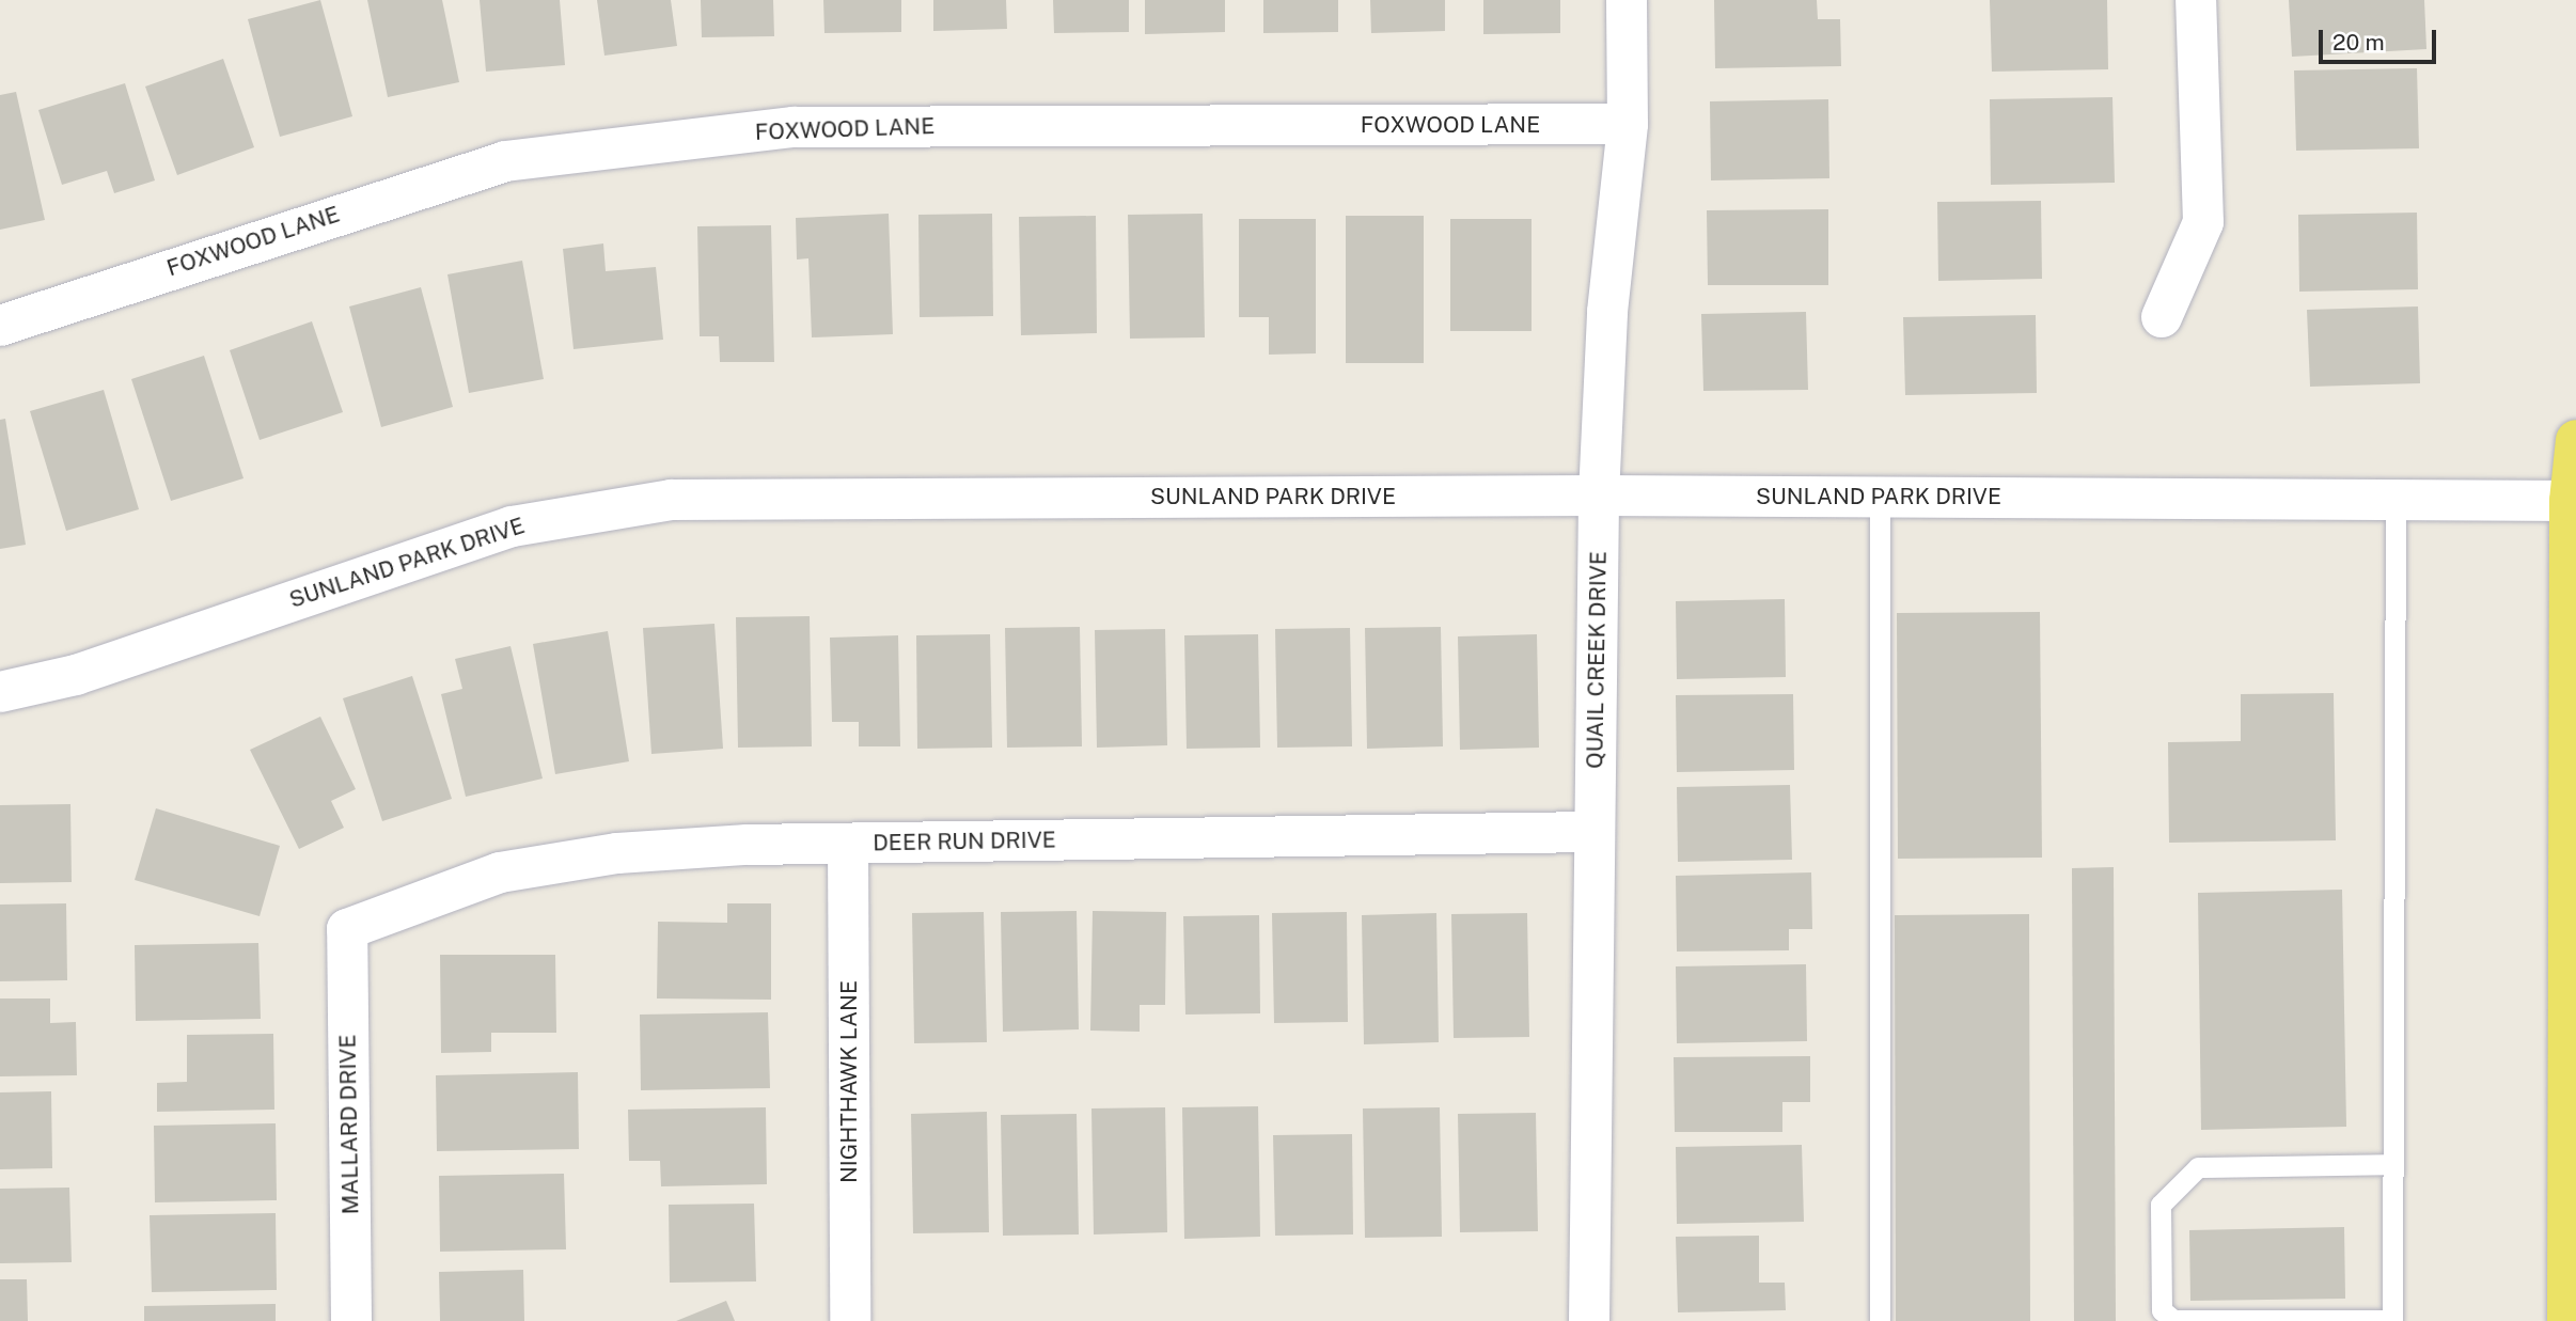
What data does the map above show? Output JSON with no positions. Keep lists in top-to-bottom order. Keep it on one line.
{"streets":{"street":["FOXWOOD LANE","SUNLAND PARK DRIVE","QUAIL CREEK DRIVE","DEER RUN DRIVE","NIGHTHAWK LANE","MALLARD DRIVE"]},"crossings":[["FOXWOOD LANE","QUAIL CREEK DRIVE"],["SUNLAND PARK DRIVE","QUAIL CREEK DRIVE"],["QUAIL CREEK DRIVE","DEER RUN DRIVE"],["DEER RUN DRIVE","NIGHTHAWK LANE"],["DEER RUN DRIVE","MALLARD DRIVE"]],"scale_bar":"20 m"}
